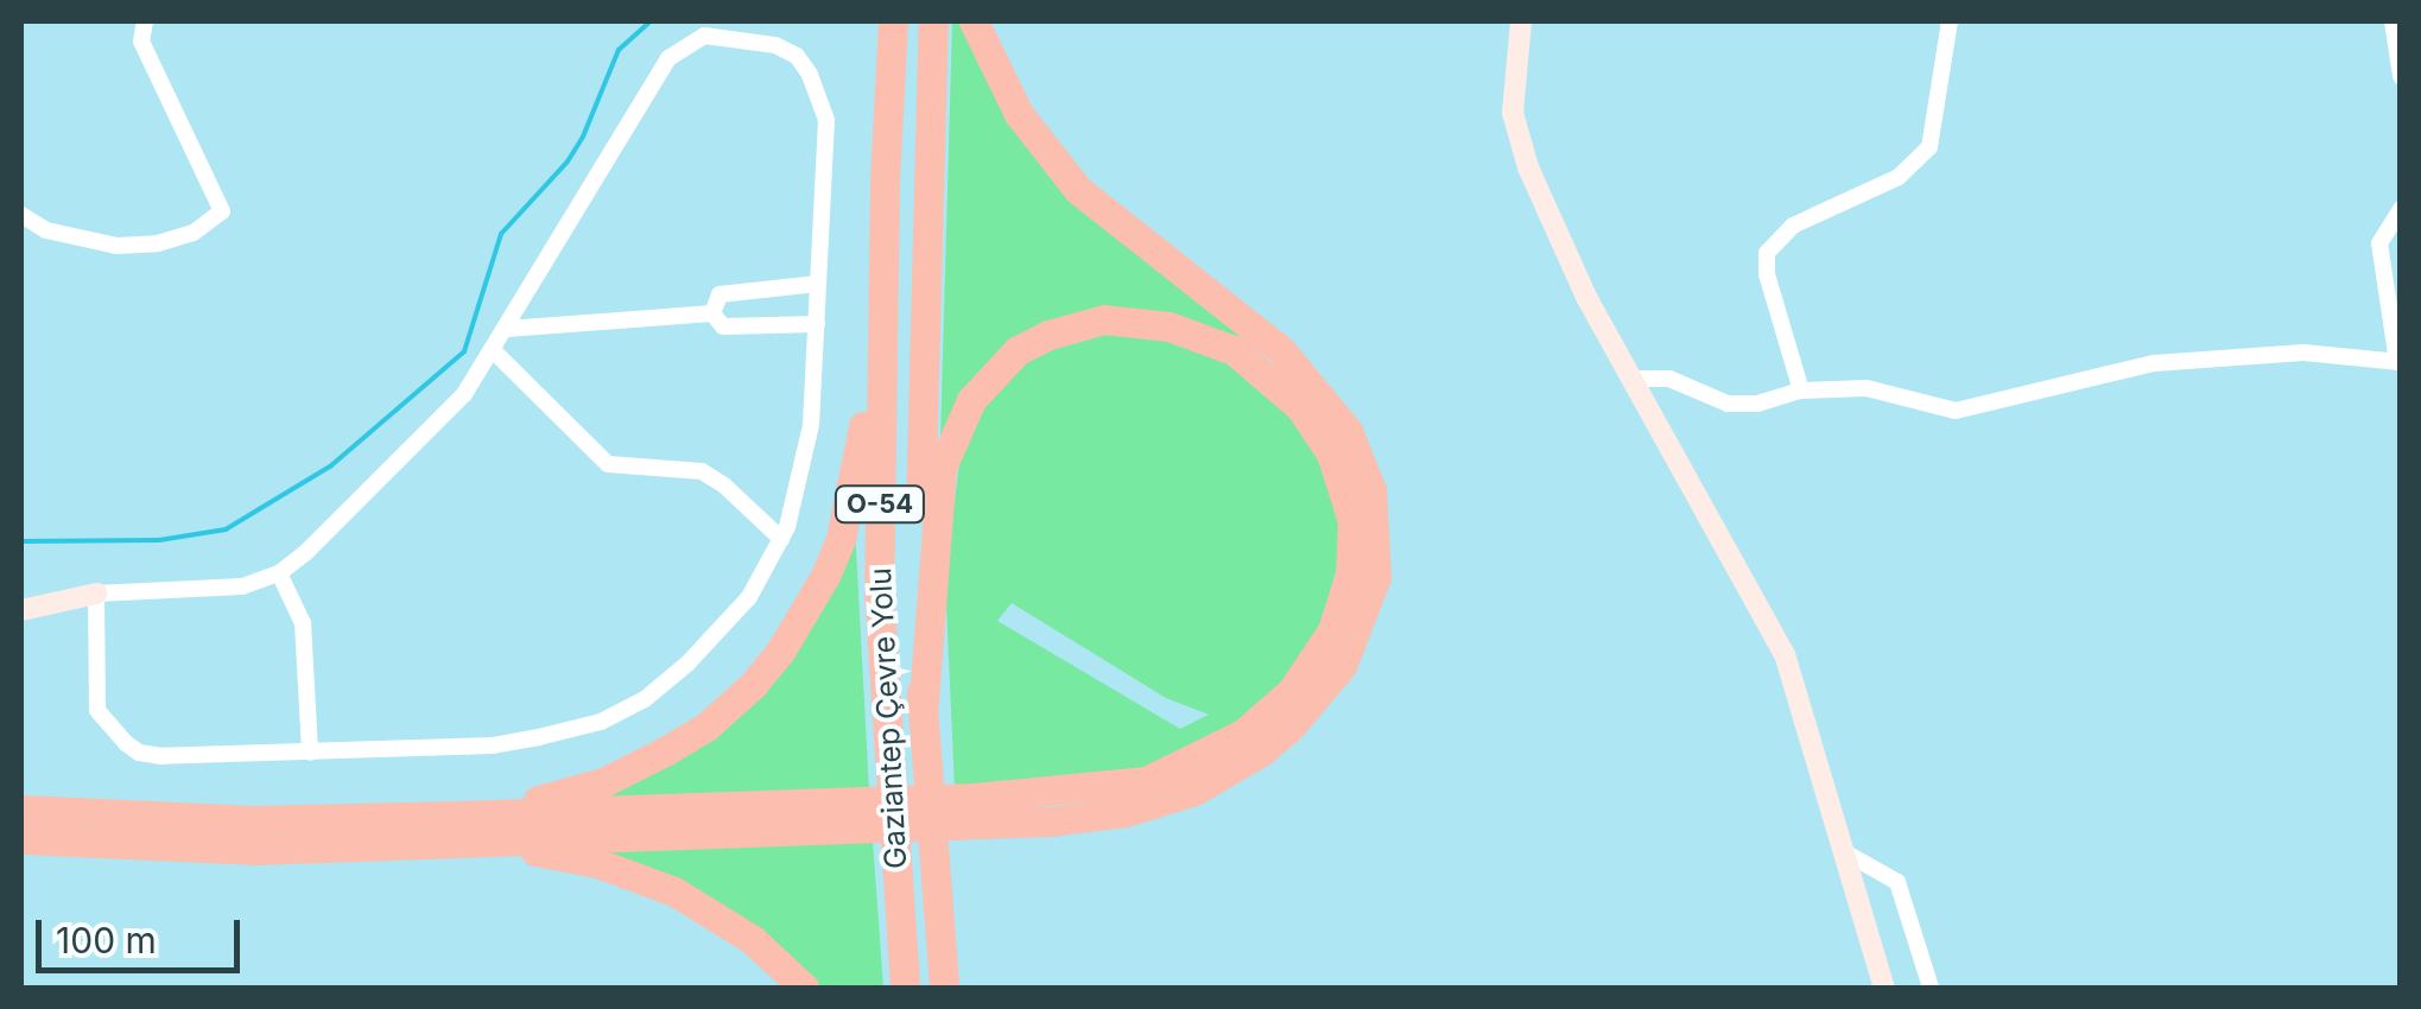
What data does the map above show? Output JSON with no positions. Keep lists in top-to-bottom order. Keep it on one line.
{"streets":{"highway":["O-54","Gaziantep Çevre Yolu"]},"scale_bar":"100 m"}
